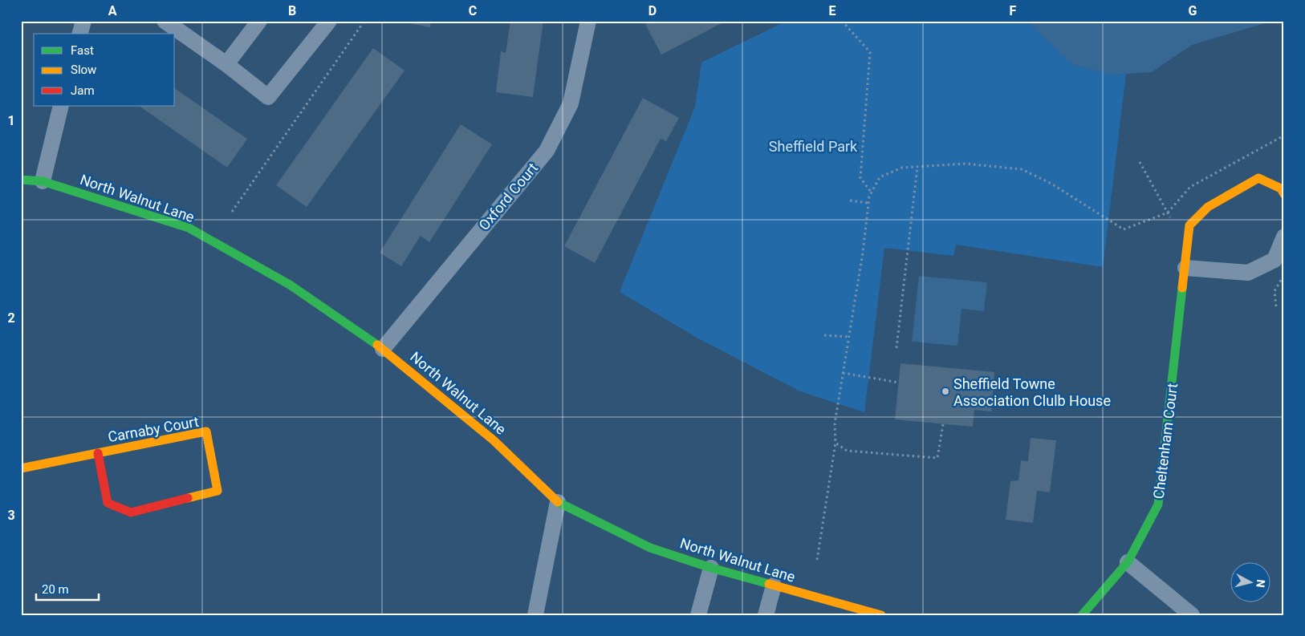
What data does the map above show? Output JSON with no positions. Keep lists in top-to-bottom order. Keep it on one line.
{"streets":{"street":["Oxford Court","North Walnut Lane","Carnaby Court","Cheltenham Court"]},"crossings":[["Oxford Court","North Walnut Lane"]],"parks":["Sheffield Park"],"places":["Sheffield Towne Association Clulb House"],"legend":["Fast","Slow","Jam"],"scale_bar":"20 m","north":"right","grid":{"columns":["A","B","C","D","E","F","G"],"rows":["1","2","3"]}}
